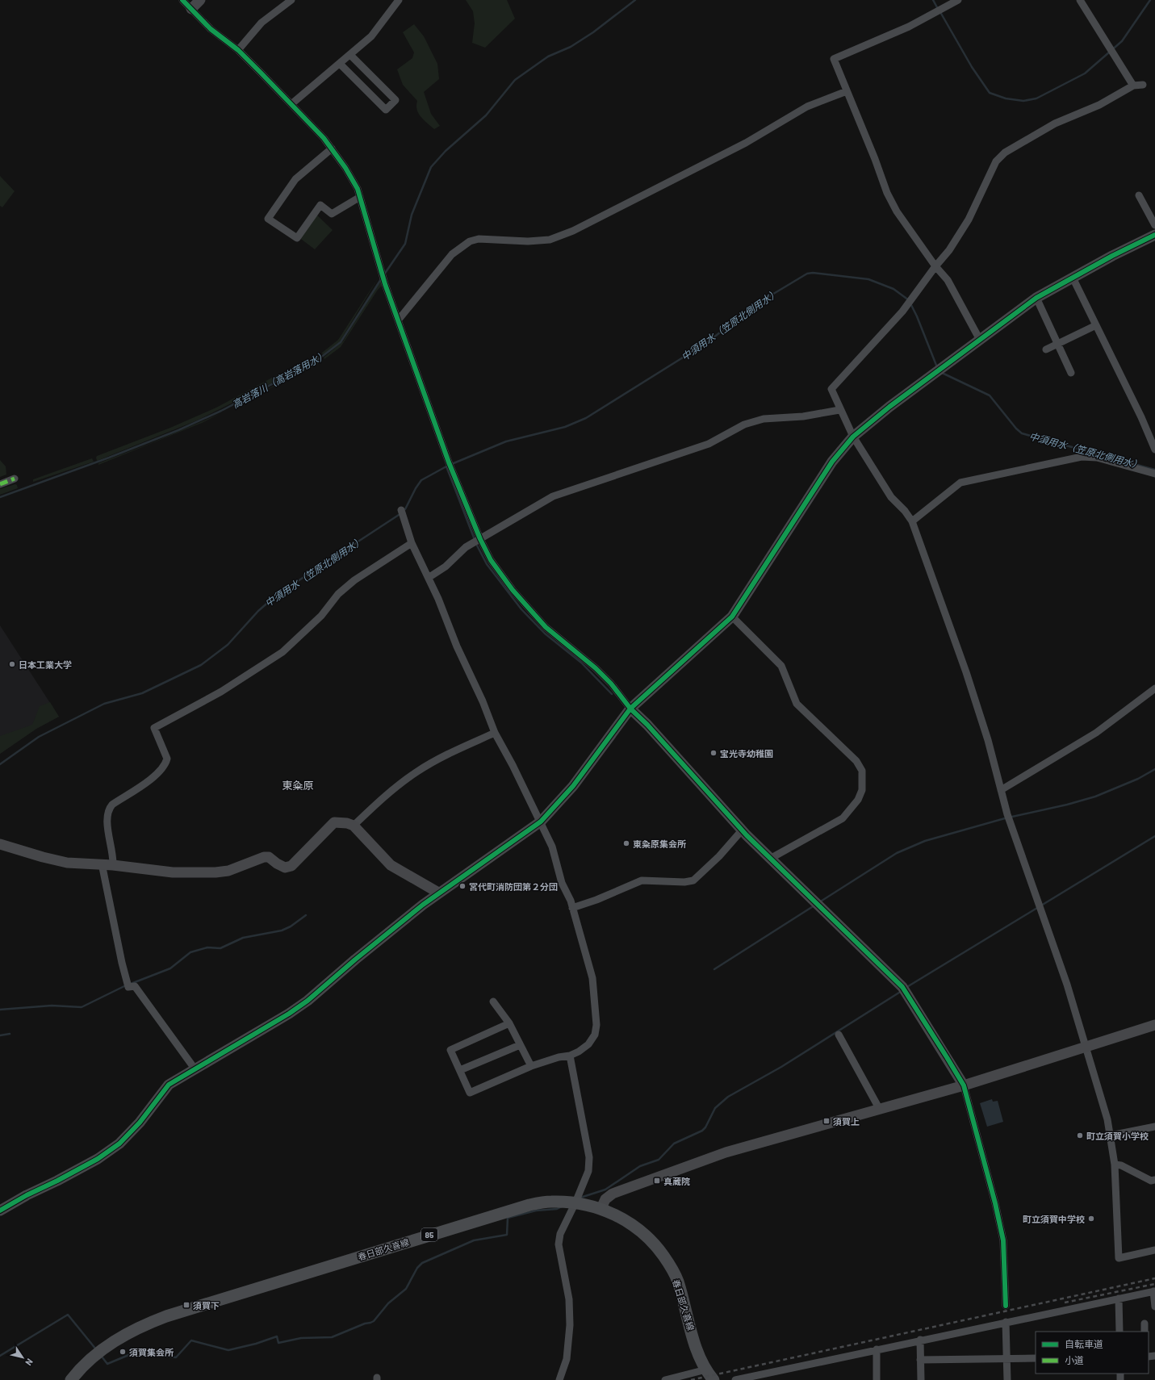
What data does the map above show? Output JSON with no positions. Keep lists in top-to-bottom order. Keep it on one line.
{"streets":{"main road":["85","春日部久喜線"]},"districts":["東粂原"],"water":["中須用水（笠原北側用水）","高岩落川（高岩落用水）"],"places":{"other":["日本工業大学","宝光寺幼稚園","東粂原集会所","宮代町消防団第２分団","町立須賀小学校","町立須賀中学校","須賀集会所"],"transit":["須賀上","真蔵院","須賀下"]},"legend":["自転車道","小道"],"north":"bottom right"}
